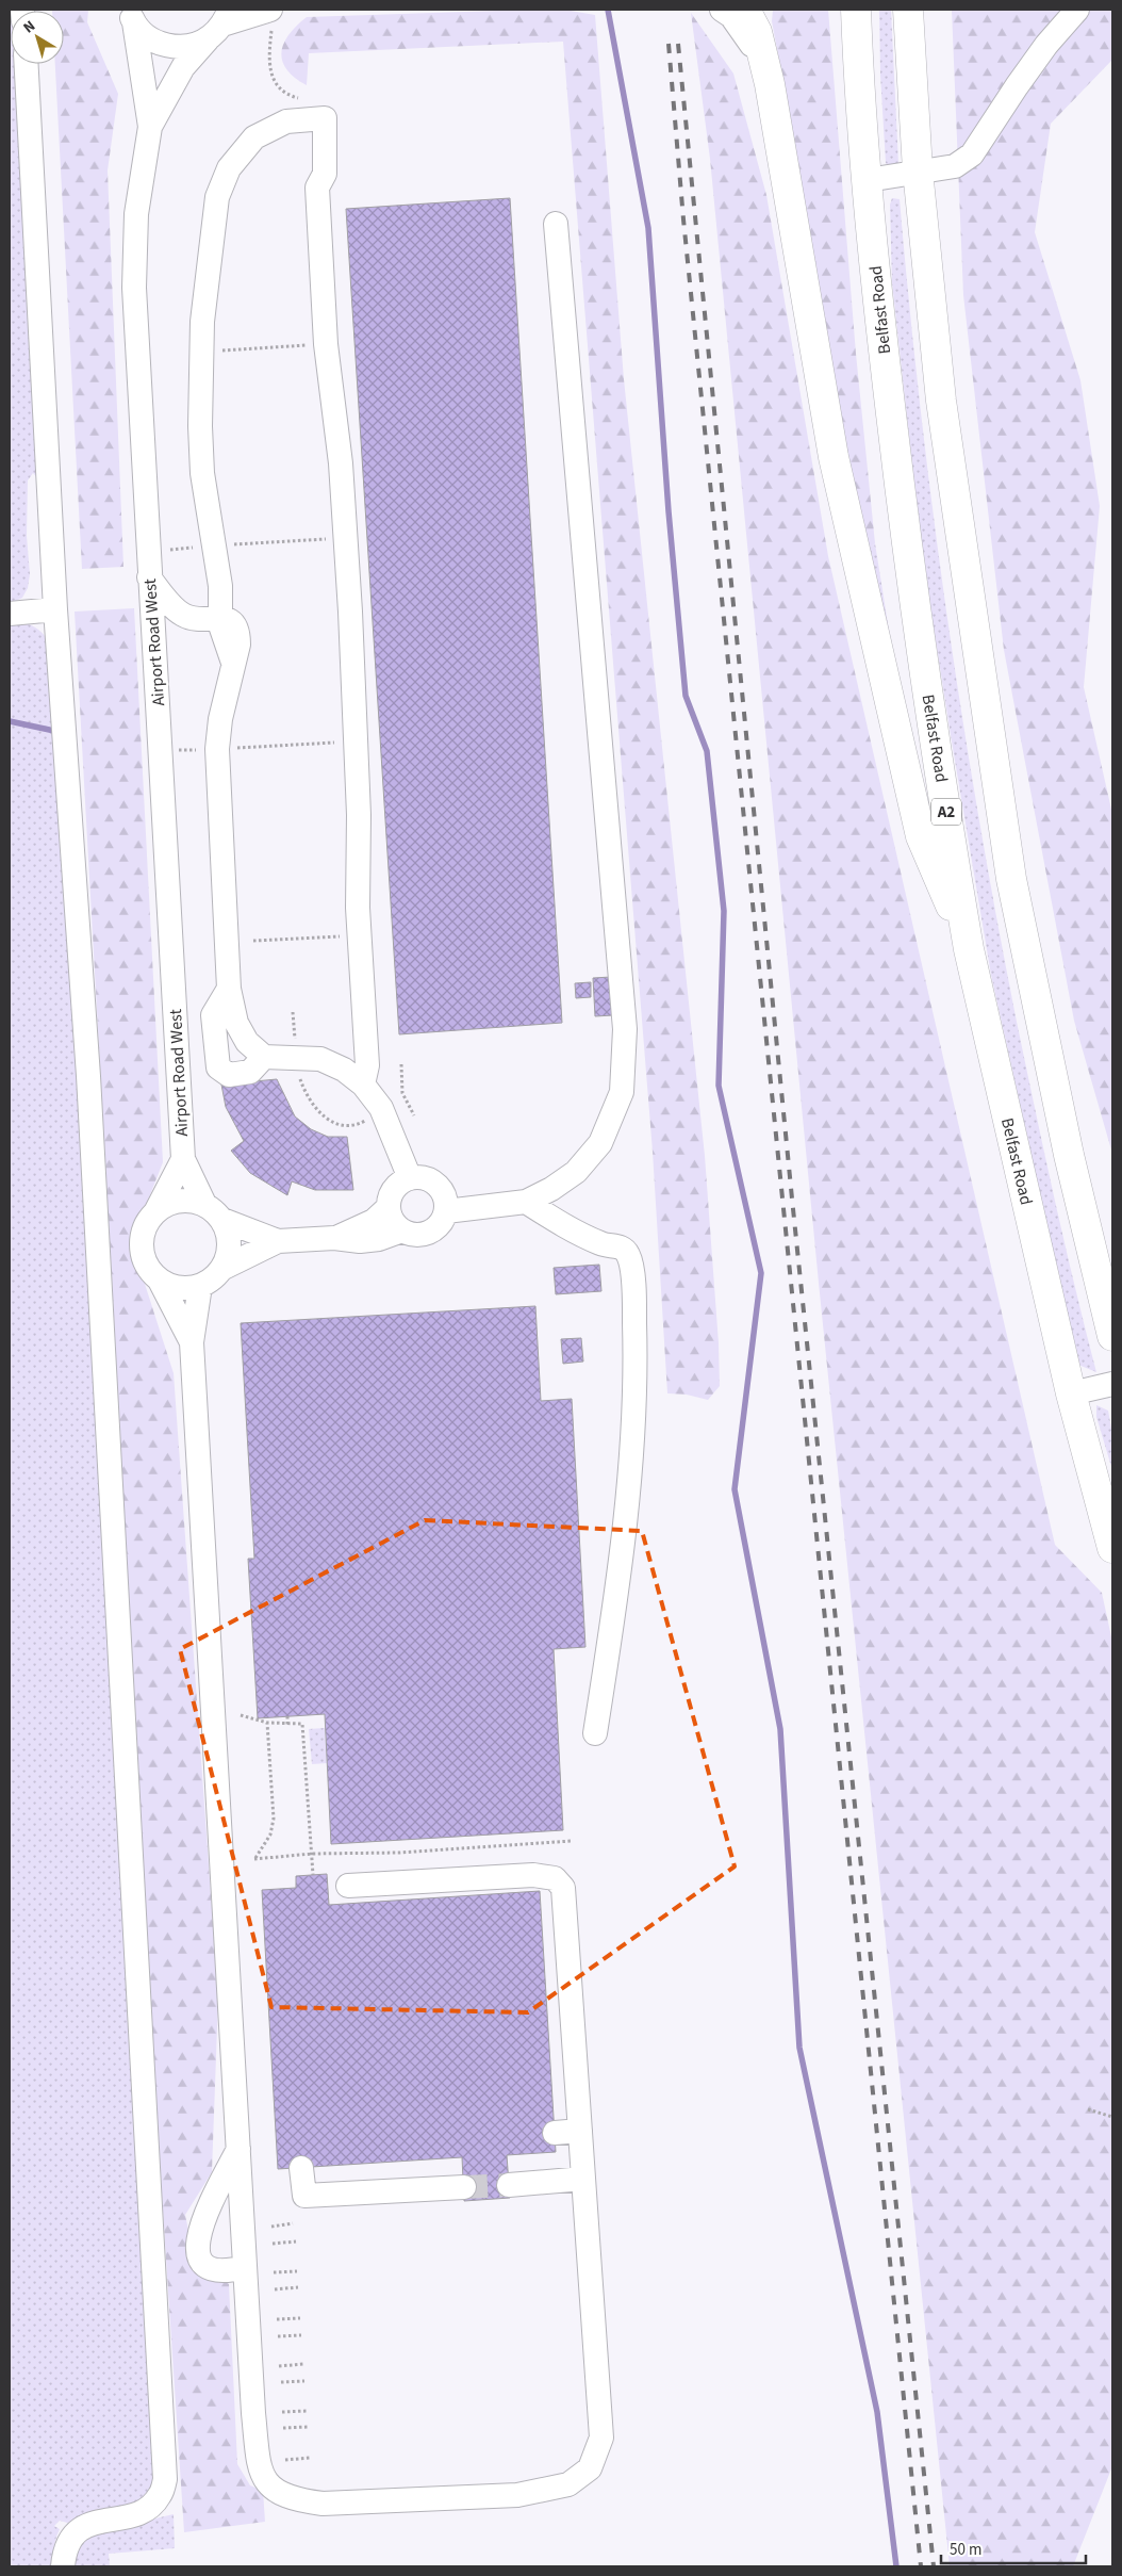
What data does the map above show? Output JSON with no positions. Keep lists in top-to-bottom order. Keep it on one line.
{"streets":{"highway":["Belfast Road","A2"],"street":["Airport Road West"]},"scale_bar":"50 m","north":"top left"}
